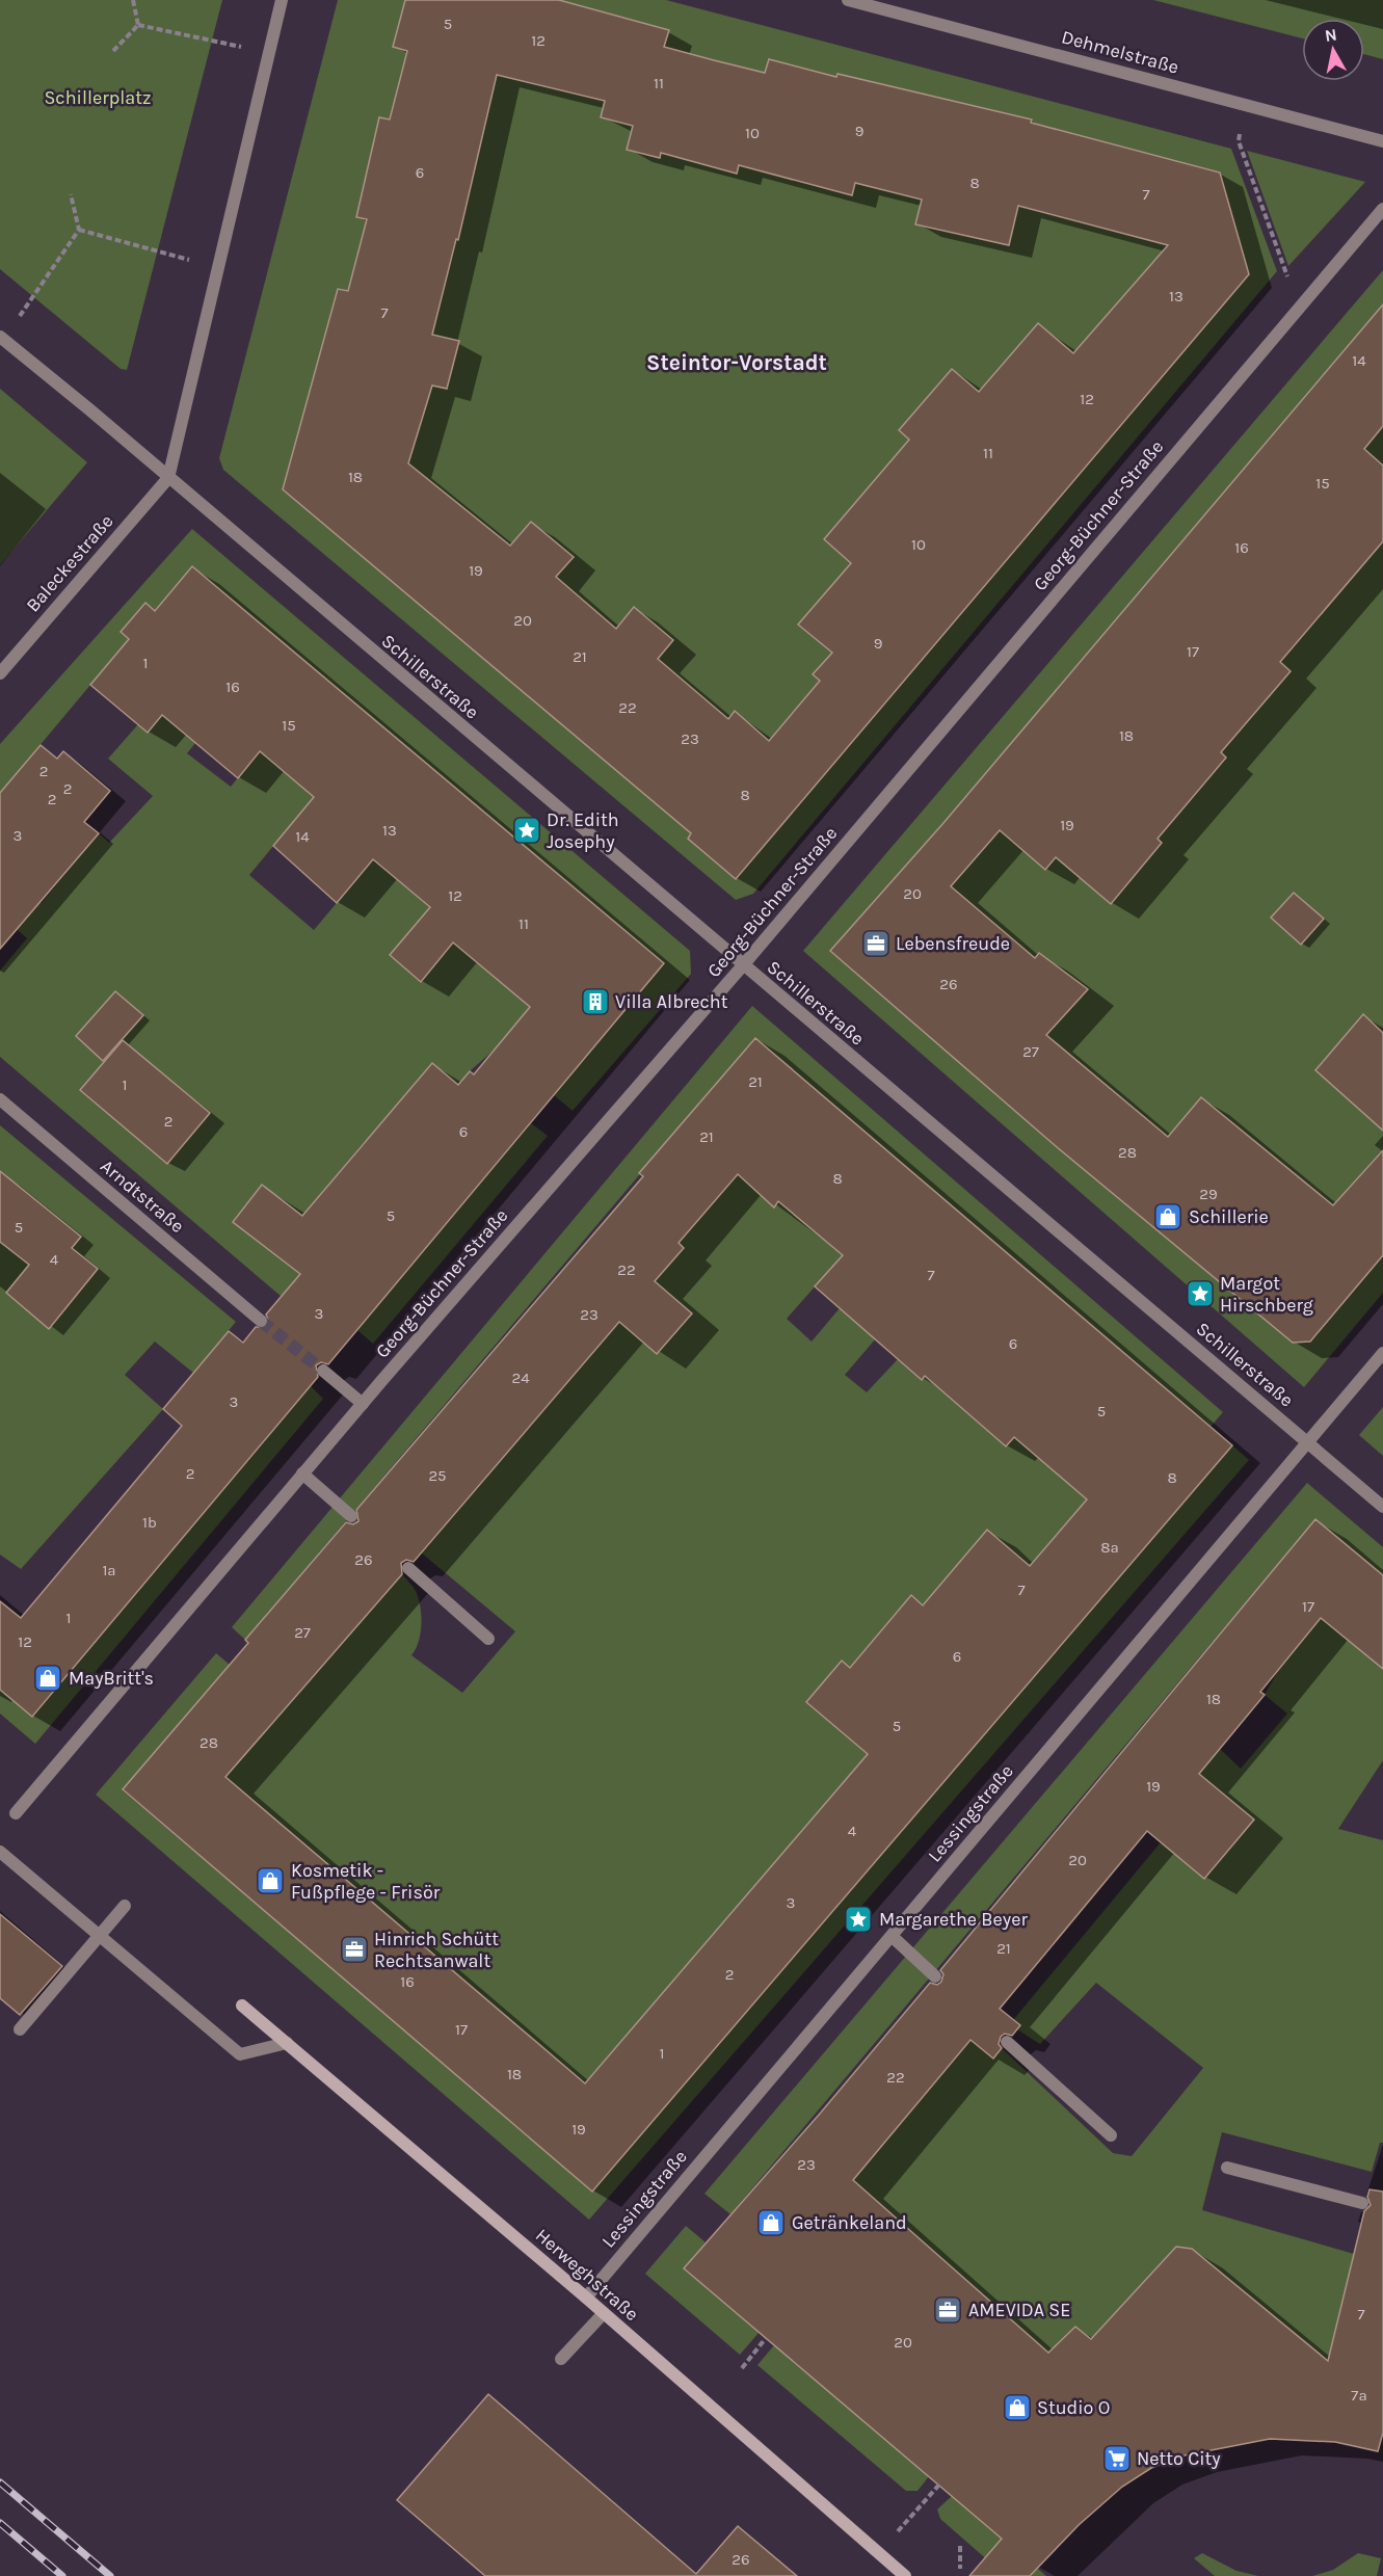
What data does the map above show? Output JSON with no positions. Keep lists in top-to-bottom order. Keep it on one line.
{"streets":{"street":["Dehmelstraße","Georg-Büchner-Straße","Baleckestraße","Schillerstraße","Arndtstraße","Lessingstraße","Herweghstraße"]},"crossings":[["Georg-Büchner-Straße","Schillerstraße"],["Baleckestraße","Schillerstraße"],["Schillerstraße","Lessingstraße"],["Lessingstraße","Herweghstraße"]],"districts":["Steintor-Vorstadt"],"parks":["Schillerplatz"],"places":{"place":["Dr. Edith Josephy","Margot Hirschberg","Margarethe Beyer"],"office":["Lebensfreude","Hinrich Schütt Rechtsanwalt","AMEVIDA SE"],"building":["Villa Albrecht"],"shop":["Schillerie","MayBritt's","Kosmetik - Fußpflege - Frisör","Getränkeland","Studio O"],"supermarket":["Netto City"]},"house_numbers":["5","12","11","9","10","6","8","7","13","7","14","12","11","18","15","10","16","19","20","9","17","21","1","16","22","15","18","23","2","2","8","2","19","13","3","14","20","12","11","26","27","21","1","2","6","21","28","8","29","5","5","4","22","7","3","23","6","24","3","5","2","25","8","1b","8a","26","1a","7","17","1","27","12","6","18","5","28","19","4","20","3","21","2","16","17","1","18","22","19","23","7","20","7a","26"],"north":"top"}
